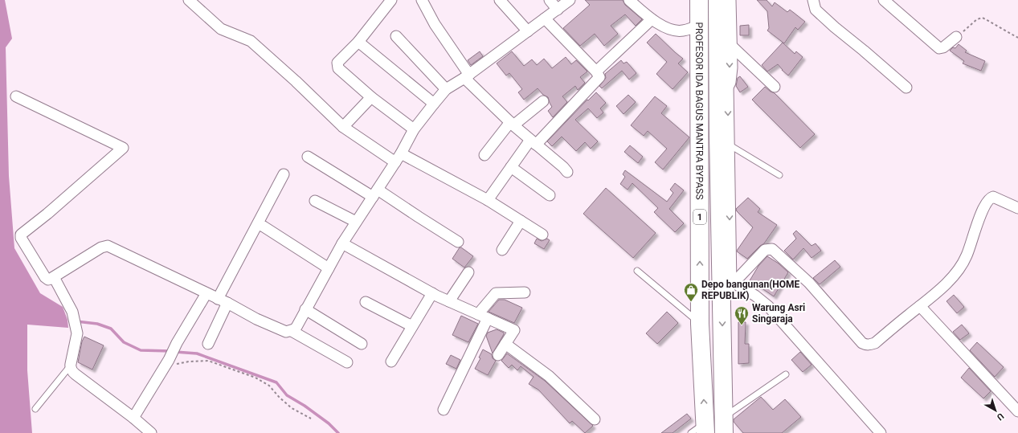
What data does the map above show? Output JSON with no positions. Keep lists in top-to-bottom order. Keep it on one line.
{"streets":{"highway":["PROFESOR IDA BAGUS MANTRA BYPASS","1"]},"places":{"shop":["Depo bangunan(HOME REPUBLIK)"],"restaurant":["Warung Asri Singaraja"]},"north":"bottom right"}
